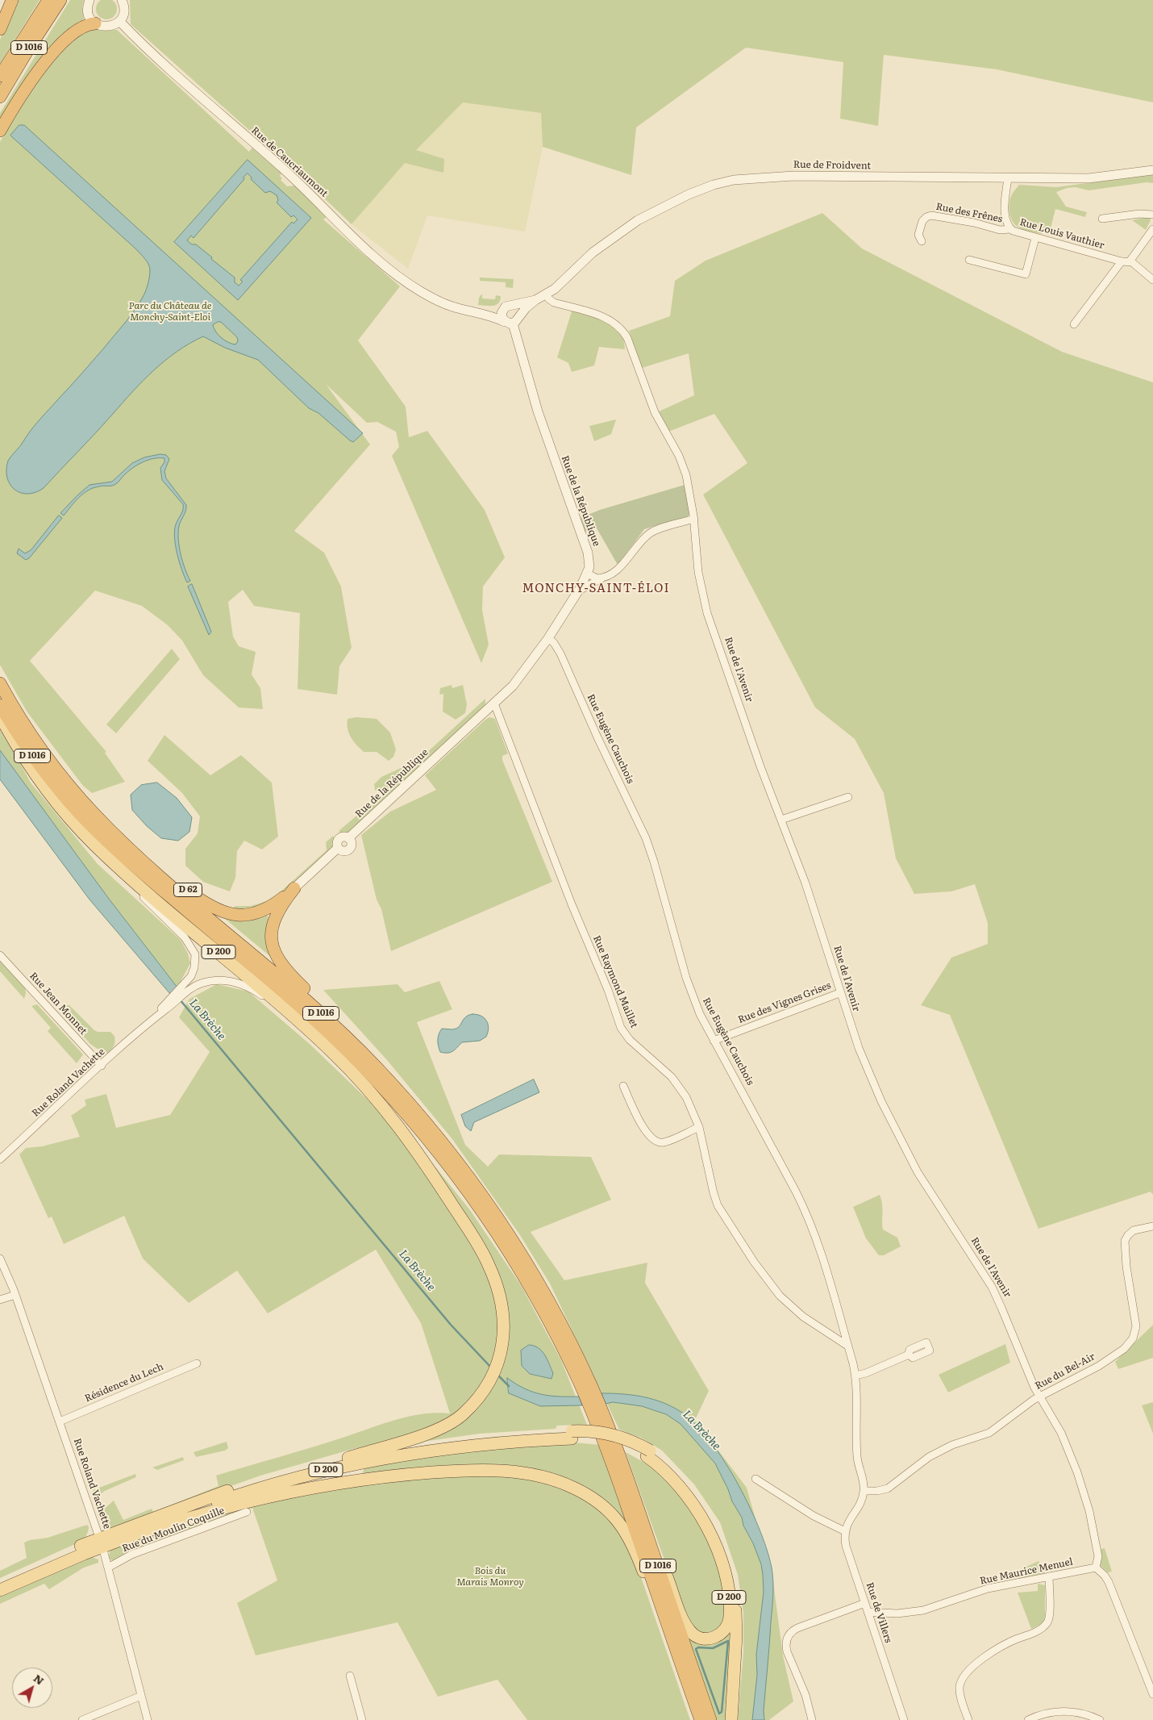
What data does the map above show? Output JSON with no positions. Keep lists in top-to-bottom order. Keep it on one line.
{"streets":{"highway":["D 1016","D 62"],"main road":["D 200"],"street":["Rue de Caucriaumont","Rue de Froidvent","Rue des Frênes","Rue Louis Vauthier","Rue de la République","Rue de l'Avenir","Rue Eugène Cauchois","Rue Raymond Maillet","Rue des Vignes Grises","Rue Jean Monnet","Rue Roland Vachette","Rue du Bel-Air","Résidence du Lech","Rue du Moulin Coquille","Rue Maurice Menuel","Rue de Villers"]},"crossings":[["D 1016","D 62"],["D 1016","D 200"],["Rue de Froidvent","Rue Louis Vauthier"],["Rue de Froidvent","Rue de l'Avenir"],["Rue des Frênes","Rue Louis Vauthier"],["Rue de la République","Rue Eugène Cauchois"],["Rue de la République","D 62"],["Rue de la République","Rue Raymond Maillet"],["Rue de l'Avenir","Rue des Vignes Grises"],["Rue de l'Avenir","Rue du Bel-Air"],["Rue de l'Avenir","Rue Maurice Menuel"],["Rue Eugène Cauchois","Rue Raymond Maillet"],["Rue Eugène Cauchois","Rue des Vignes Grises"],["Rue Eugène Cauchois","Rue du Bel-Air"],["D 200","Rue Roland Vachette"],["Rue Jean Monnet","Rue Roland Vachette"],["Rue Roland Vachette","Résidence du Lech"],["Rue Roland Vachette","Rue du Moulin Coquille"],["Rue Maurice Menuel","Rue de Villers"]],"districts":["MONCHY-SAINT-ÉLOI"],"water":["La Brèche"],"parks":["Parc du Château de Monchy-Saint-Eloi","Bois du Marais Monroy"],"north":"top right"}
